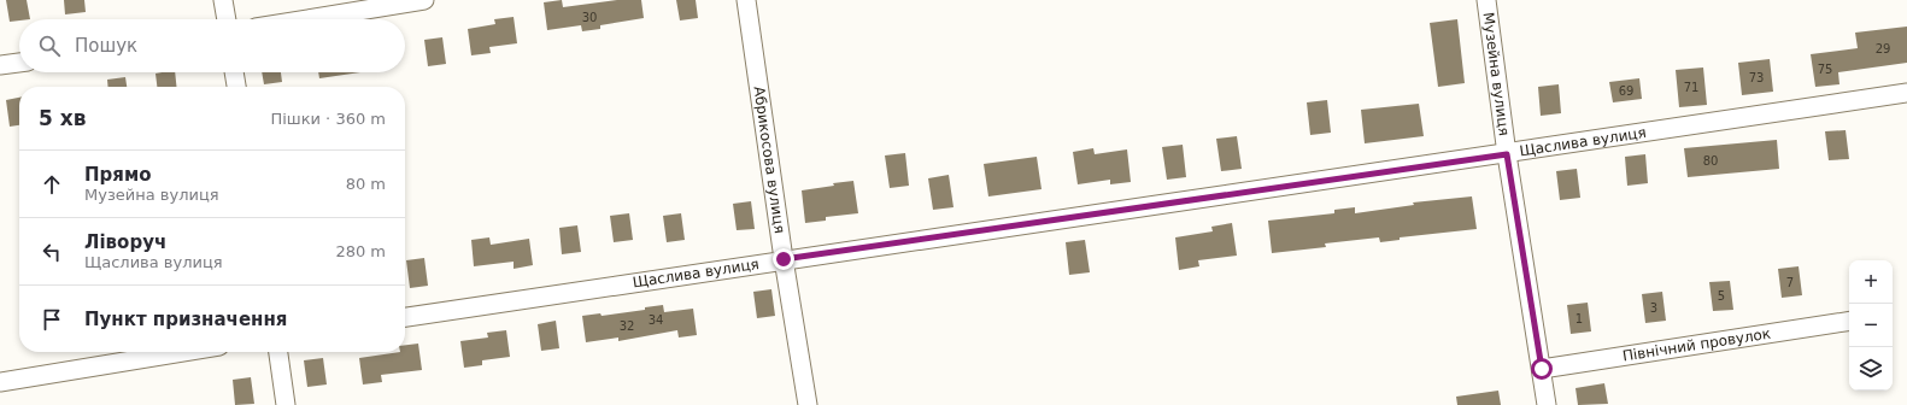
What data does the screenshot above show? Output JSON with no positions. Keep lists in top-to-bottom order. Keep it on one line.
{"streets":{"street":["Музейна вулиця","Щаслива вулиця","Абрикосова вулиця","Північний провулок"]},"crossings":[["Музейна вулиця","Щаслива вулиця"],["Музейна вулиця","Північний провулок"],["Щаслива вулиця","Абрикосова вулиця"]],"house_numbers":["30","29","75","73","71","69","80","7","5","3","1","34","32"],"page":{"search":"Пошук","heading":["5 хв","Пішки · 360 m"],"list":[["Прямо","Музейна вулиця","80 m"],["Ліворуч","Щаслива вулиця","280 m"],"Пункт призначення"],"map_buttons":["+","−"]}}
